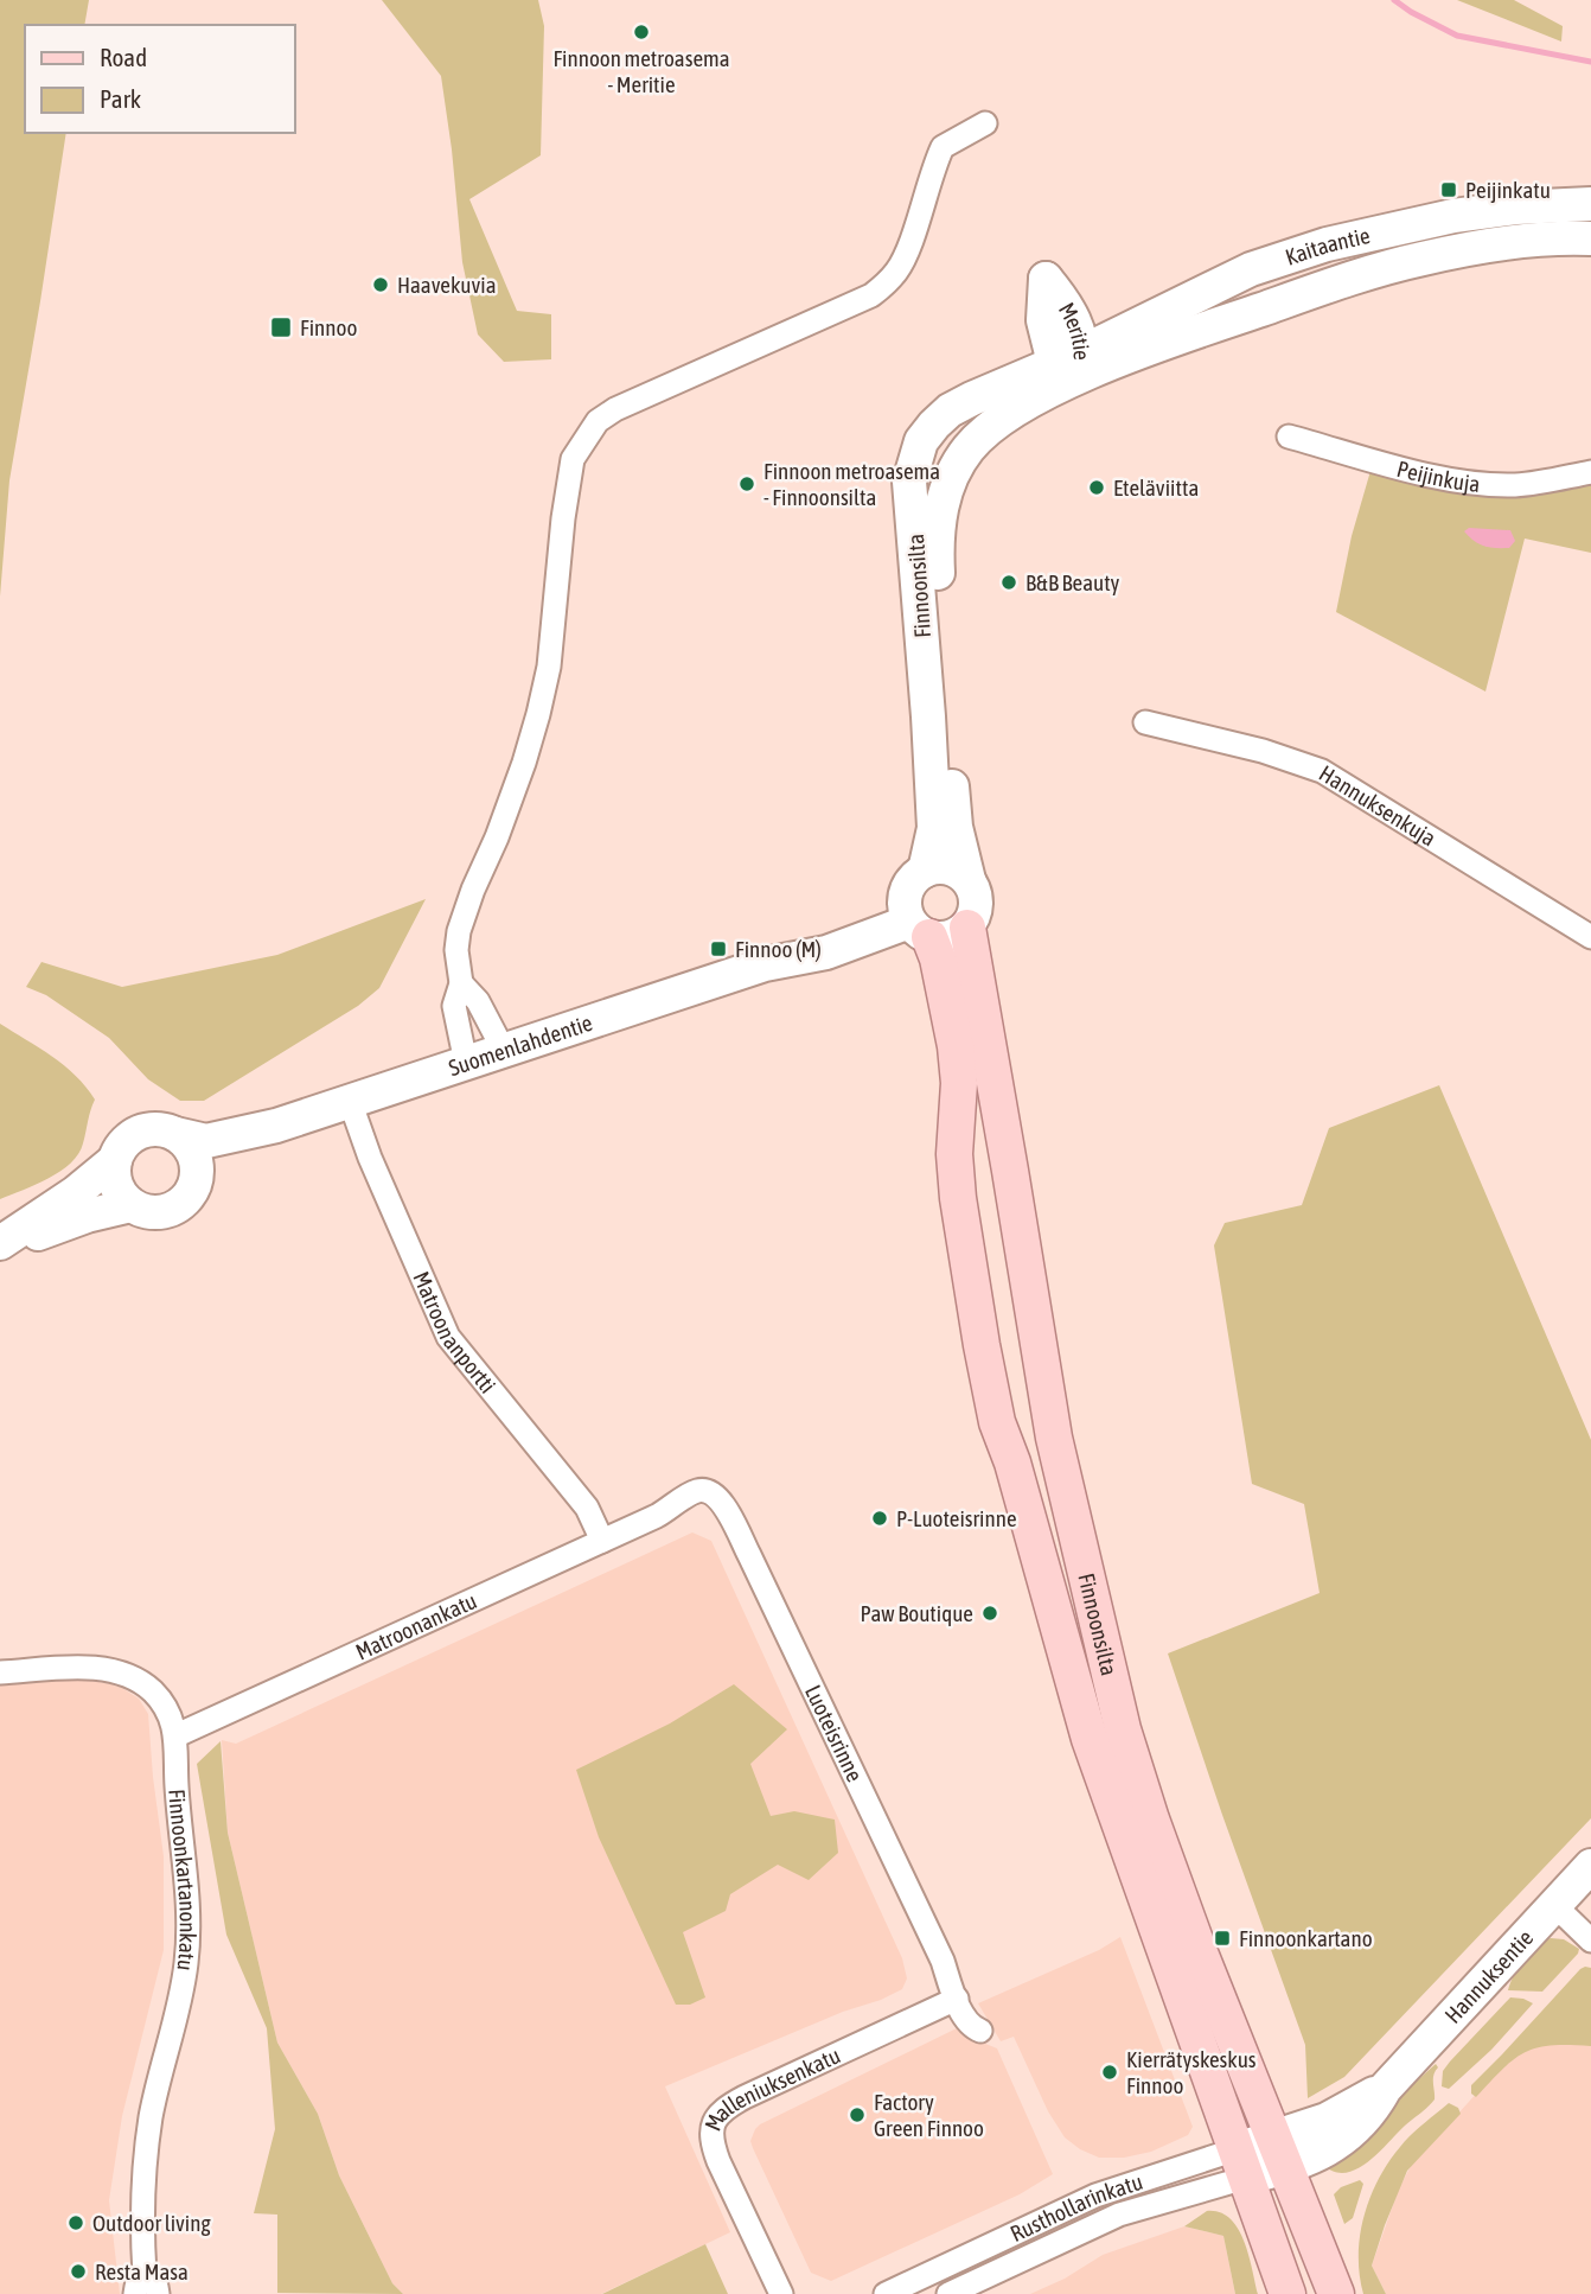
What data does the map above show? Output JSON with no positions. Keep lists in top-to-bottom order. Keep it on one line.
{"streets":{"main road":["Kaitaantie","Finnoonsilta","Suomenlahdentie","Hannuksentie"],"street":["Peijinkuja","Hannuksenkuja","Matroonanportti","Matroonankatu","Luoteisrinne","Finnoonkartanonkatu","Malleniuksenkatu","Rusthollarinkatu"]},"crossings":[["Kaitaantie","Finnoonsilta"],["Finnoonsilta","Suomenlahdentie"],["Finnoonsilta","Hannuksentie"],["Finnoonsilta","Rusthollarinkatu"],["Suomenlahdentie","Matroonanportti"],["Matroonanportti","Matroonankatu"],["Matroonankatu","Luoteisrinne"],["Matroonankatu","Finnoonkartanonkatu"],["Luoteisrinne","Malleniuksenkatu"],["Hannuksentie","Rusthollarinkatu"]],"places":{"other":["Finnoon metroasema - Meritie","Haavekuvia","Finnoon metroasema - Finnoonsilta","Eteläviitta","B&B Beauty","P-Luoteisrinne","Paw Boutique","Kierrätyskeskus Finnoo","Factory Green Finnoo","Outdoor living","Resta Masa"],"transit":["Peijinkatu","Finnoo","Finnoo (M)","Finnoonkartano"]},"legend":["Road","Park"]}
